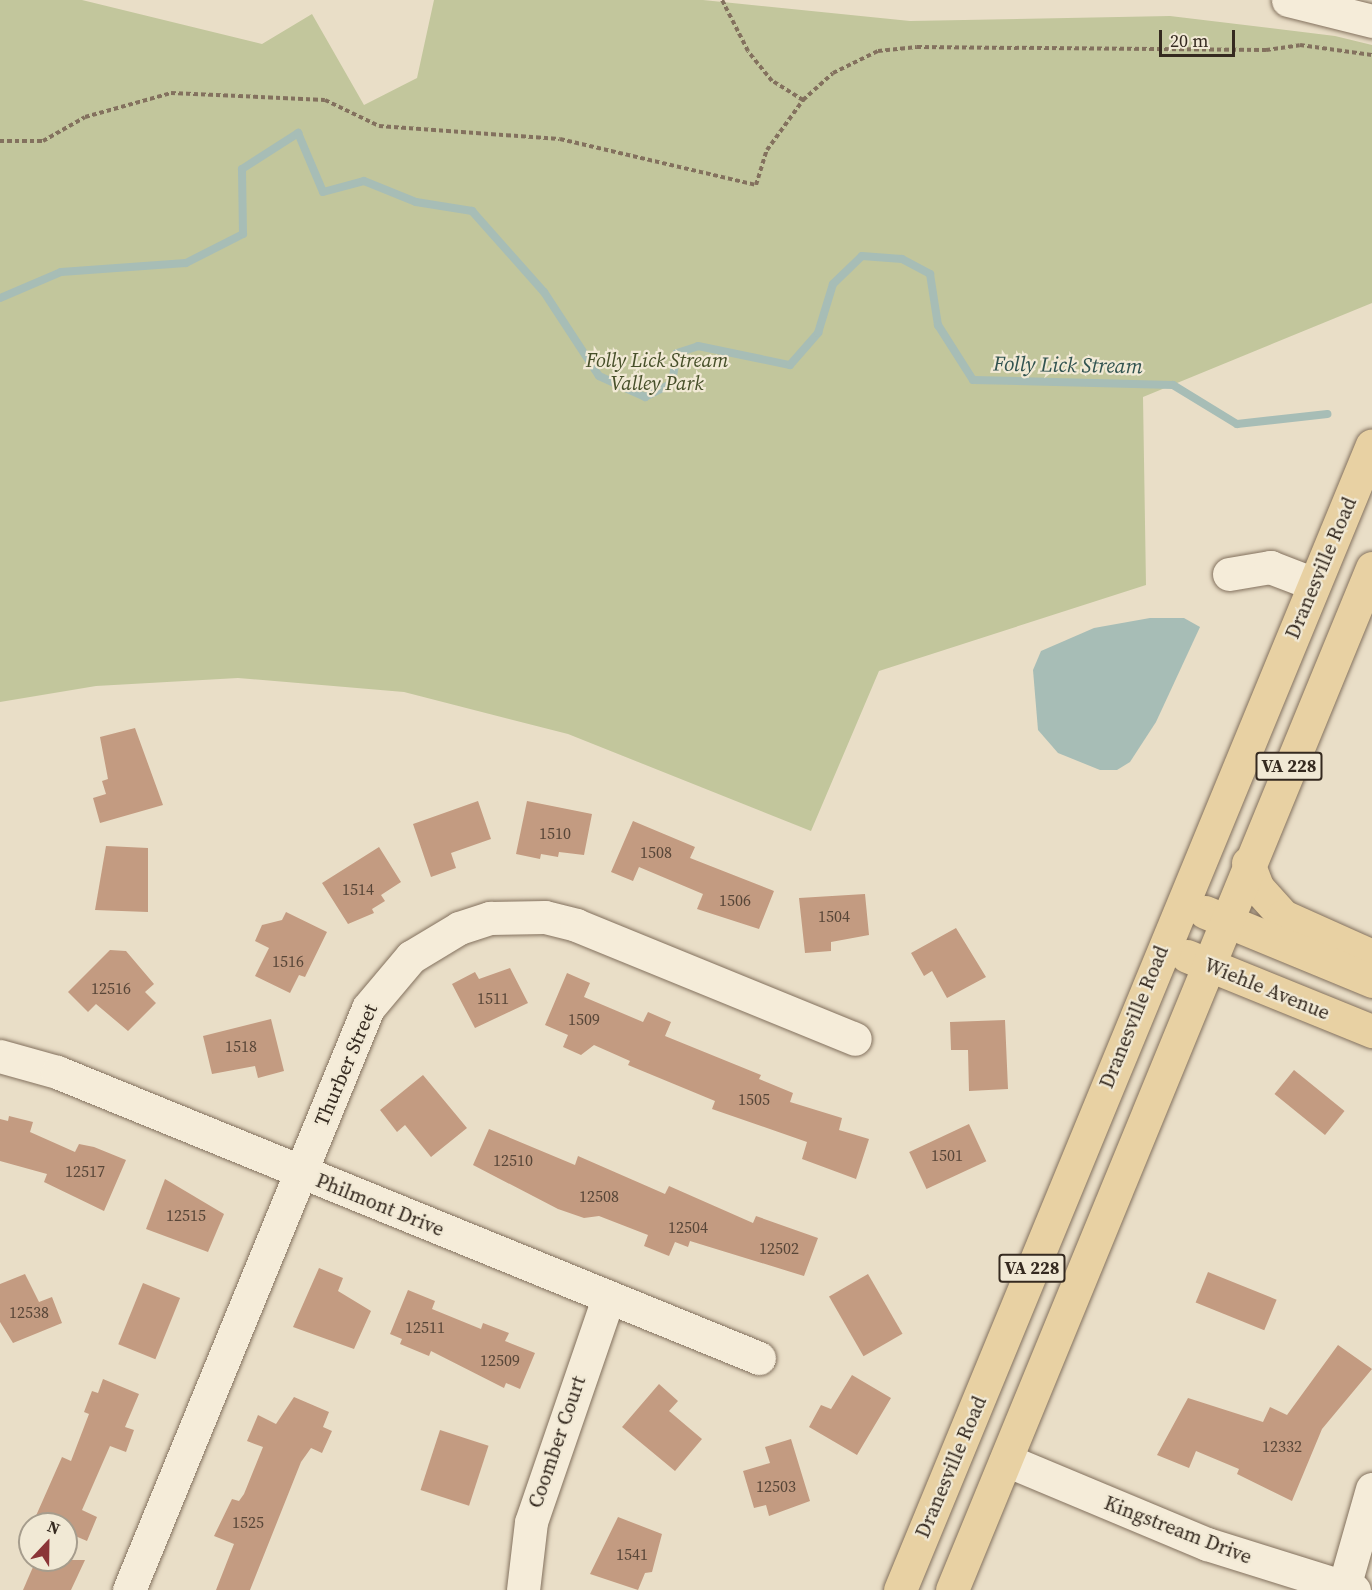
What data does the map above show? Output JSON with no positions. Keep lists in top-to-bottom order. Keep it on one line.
{"streets":{"main road":["Dranesville Road","VA 228","Wiehle Avenue"],"street":["Thurber Street","Philmont Drive","Coomber Court","Kingstream Drive"]},"crossings":[["Dranesville Road","Wiehle Avenue"],["VA 228","Wiehle Avenue"],["VA 228","Kingstream Drive"],["Thurber Street","Philmont Drive"],["Philmont Drive","Coomber Court"]],"water":["Folly Lick Stream"],"parks":["Folly Lick Stream Valley Park"],"house_numbers":["1510","1508","1514","1506","1504","1516","12516","1511","1509","1518","1505","1501","12510","12517","12508","12515","12504","12502","12538","12511","12509","12332","12503","1525","1541"],"scale_bar":"20 m","north":"top"}
